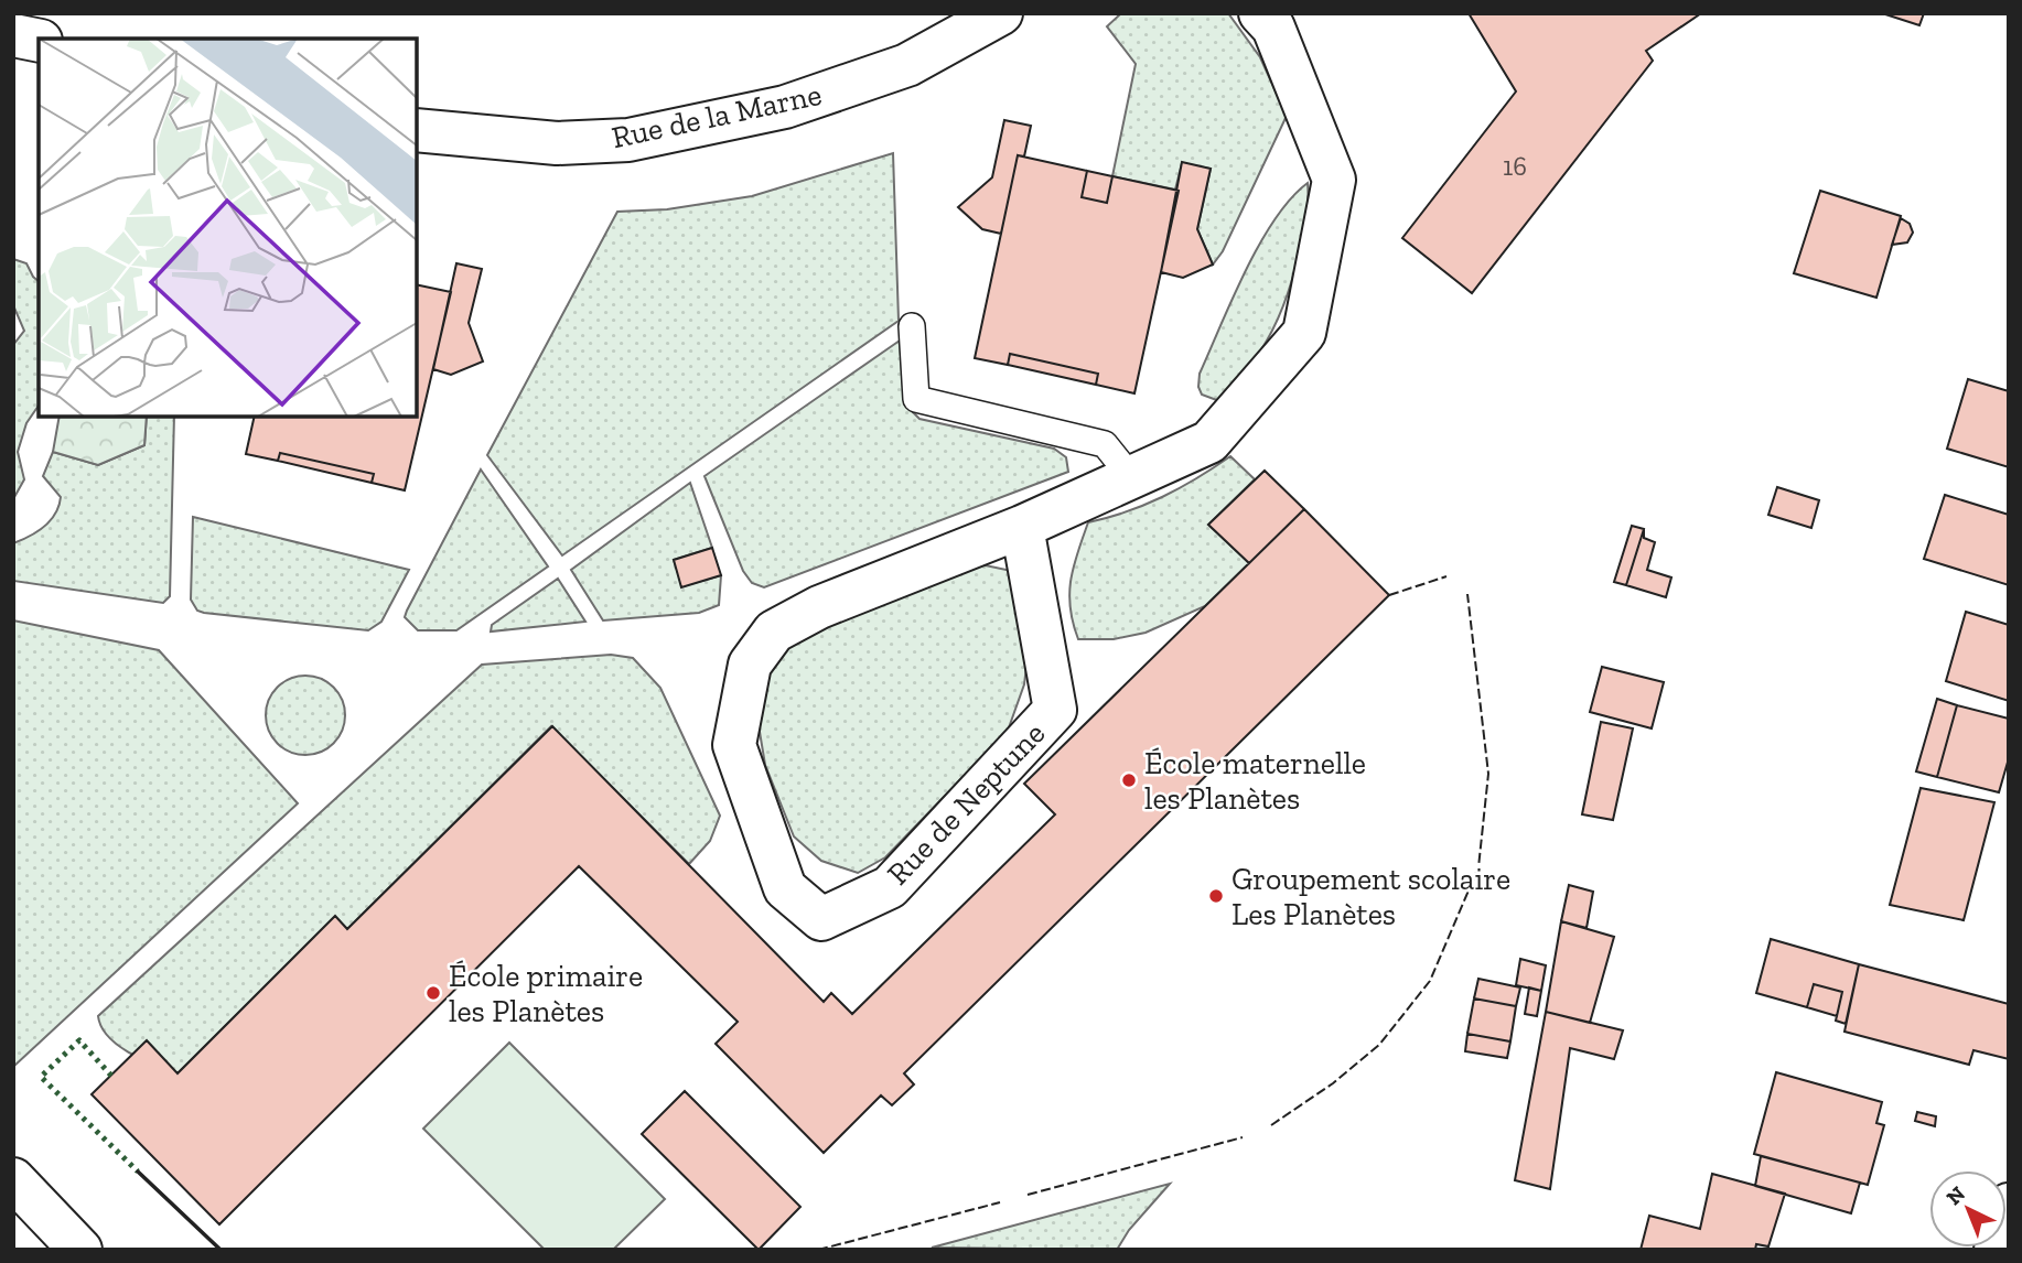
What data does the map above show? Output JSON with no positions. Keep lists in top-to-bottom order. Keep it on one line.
{"streets":{"street":["Rue de la Marne","Rue de Neptune"]},"places":["École maternelle les Planètes","Groupement scolaire Les Planètes","École primaire les Planètes"],"house_numbers":["16"],"north":"top left"}
